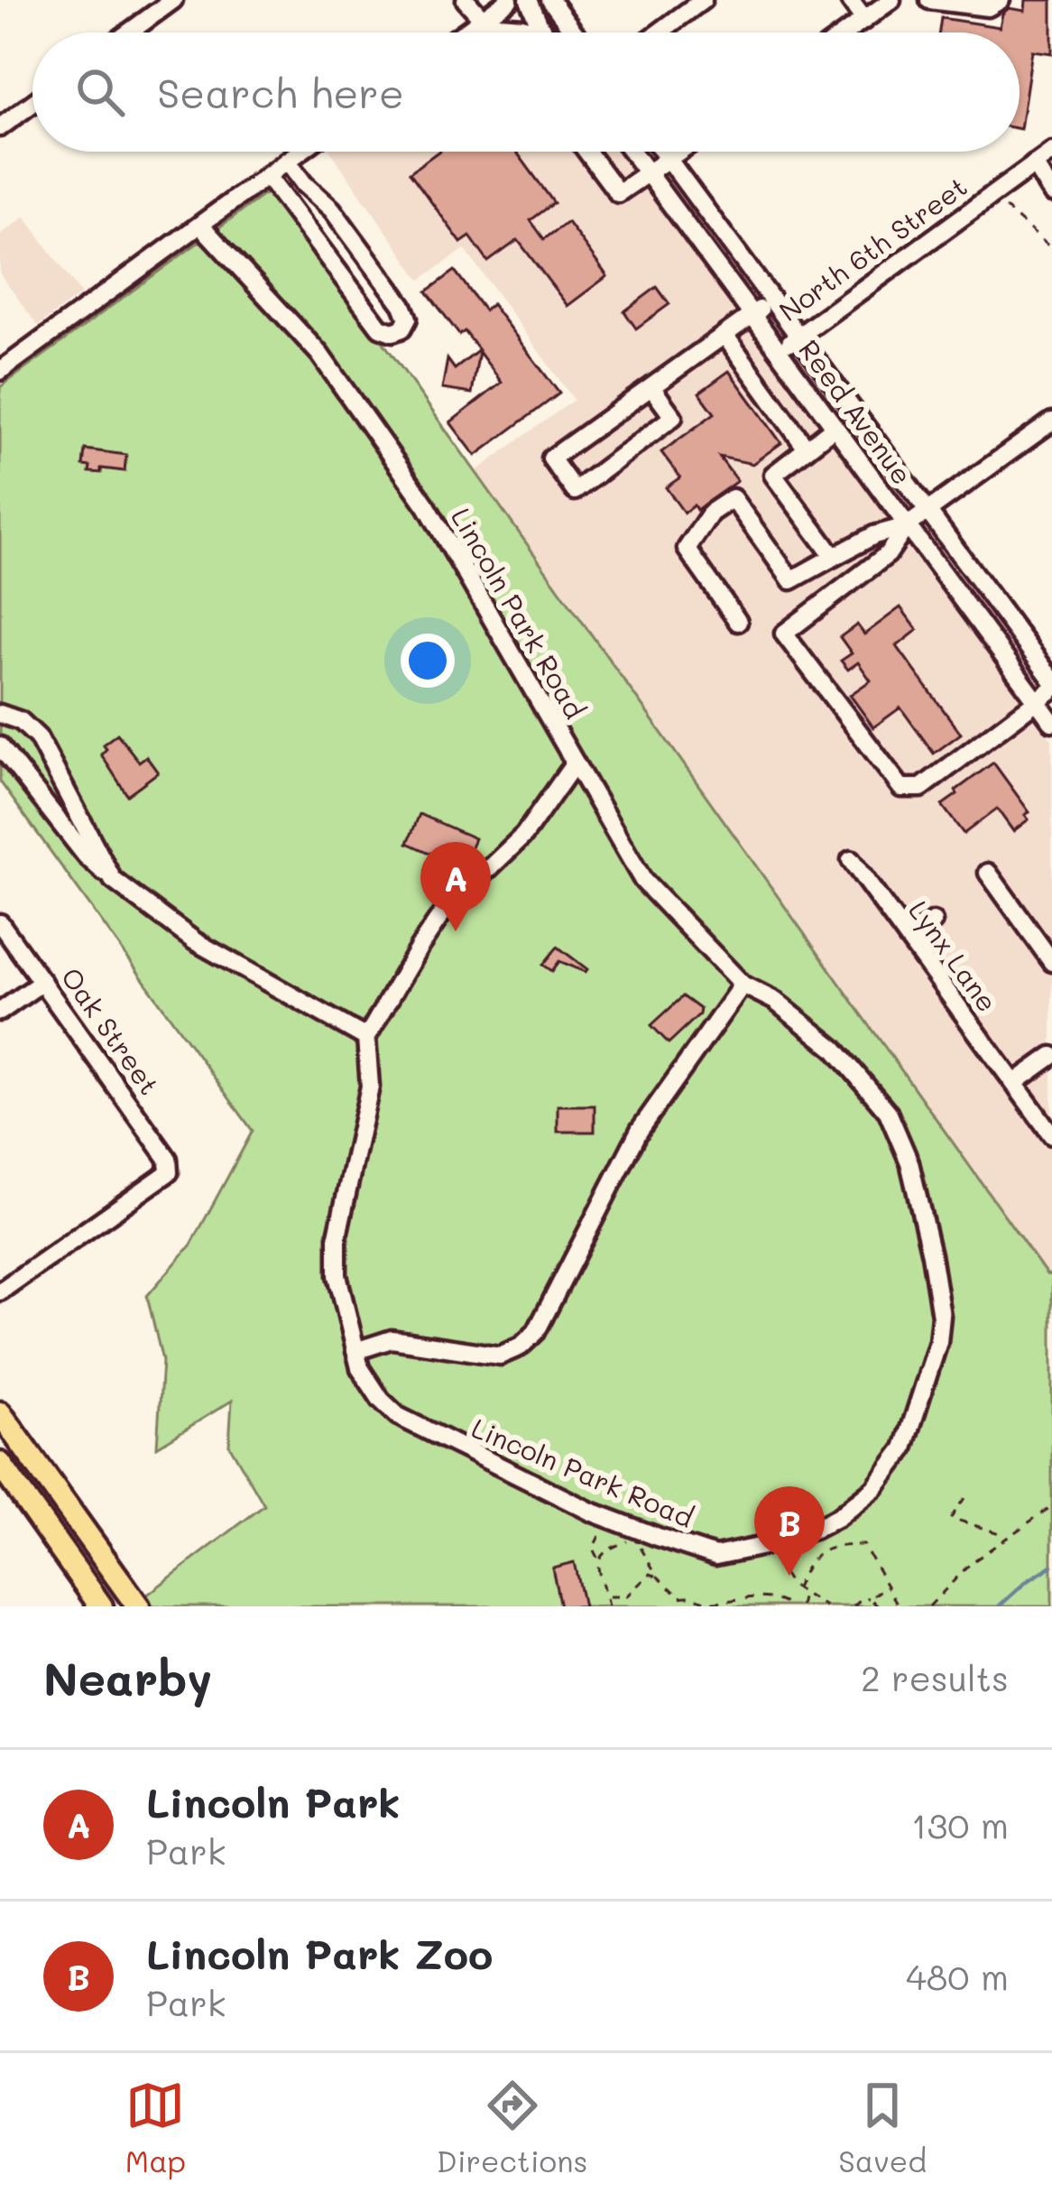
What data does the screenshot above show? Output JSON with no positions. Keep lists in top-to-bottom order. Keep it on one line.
{"streets":{"street":["North 6th Street","Reed Avenue","Lincoln Park Road","Lynx Lane","Oak Street"]},"crossings":[["North 6th Street","Reed Avenue"]],"page":{"search":"Search here","pins":["A","B"],"heading":["Nearby","2 results"],"list":[{"mark":"A","name":"Lincoln Park","note":"Park","value":"130 m"},{"mark":"B","name":"Lincoln Park Zoo","note":"Park","value":"480 m"}],"nav":["Map","Directions","Saved"]}}
